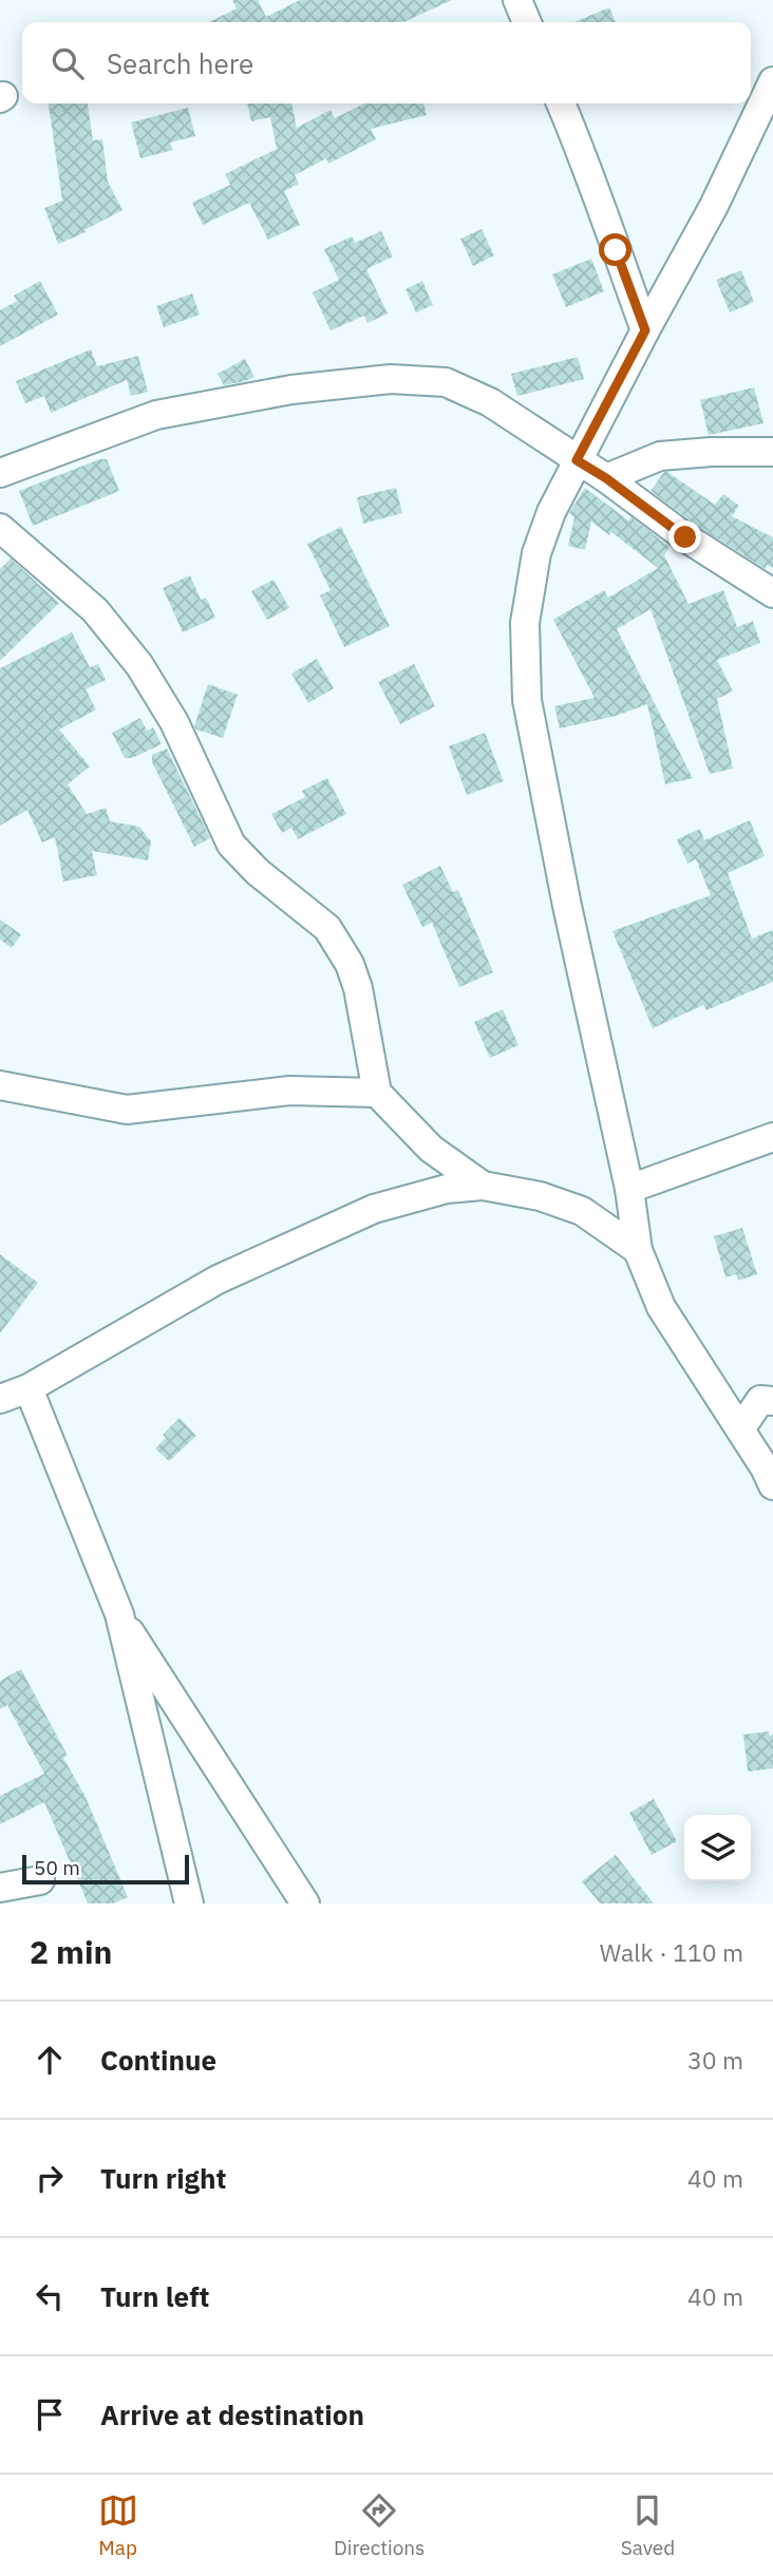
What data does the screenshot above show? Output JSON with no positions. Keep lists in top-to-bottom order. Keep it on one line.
{"scale_bar":"50 m","page":{"search":"Search here","scale":"50 m","heading":["2 min","Walk · 110 m"],"list":[["Continue","30 m"],["Turn right","40 m"],["Turn left","40 m"],"Arrive at destination"],"nav":["Map","Directions","Saved"]}}
